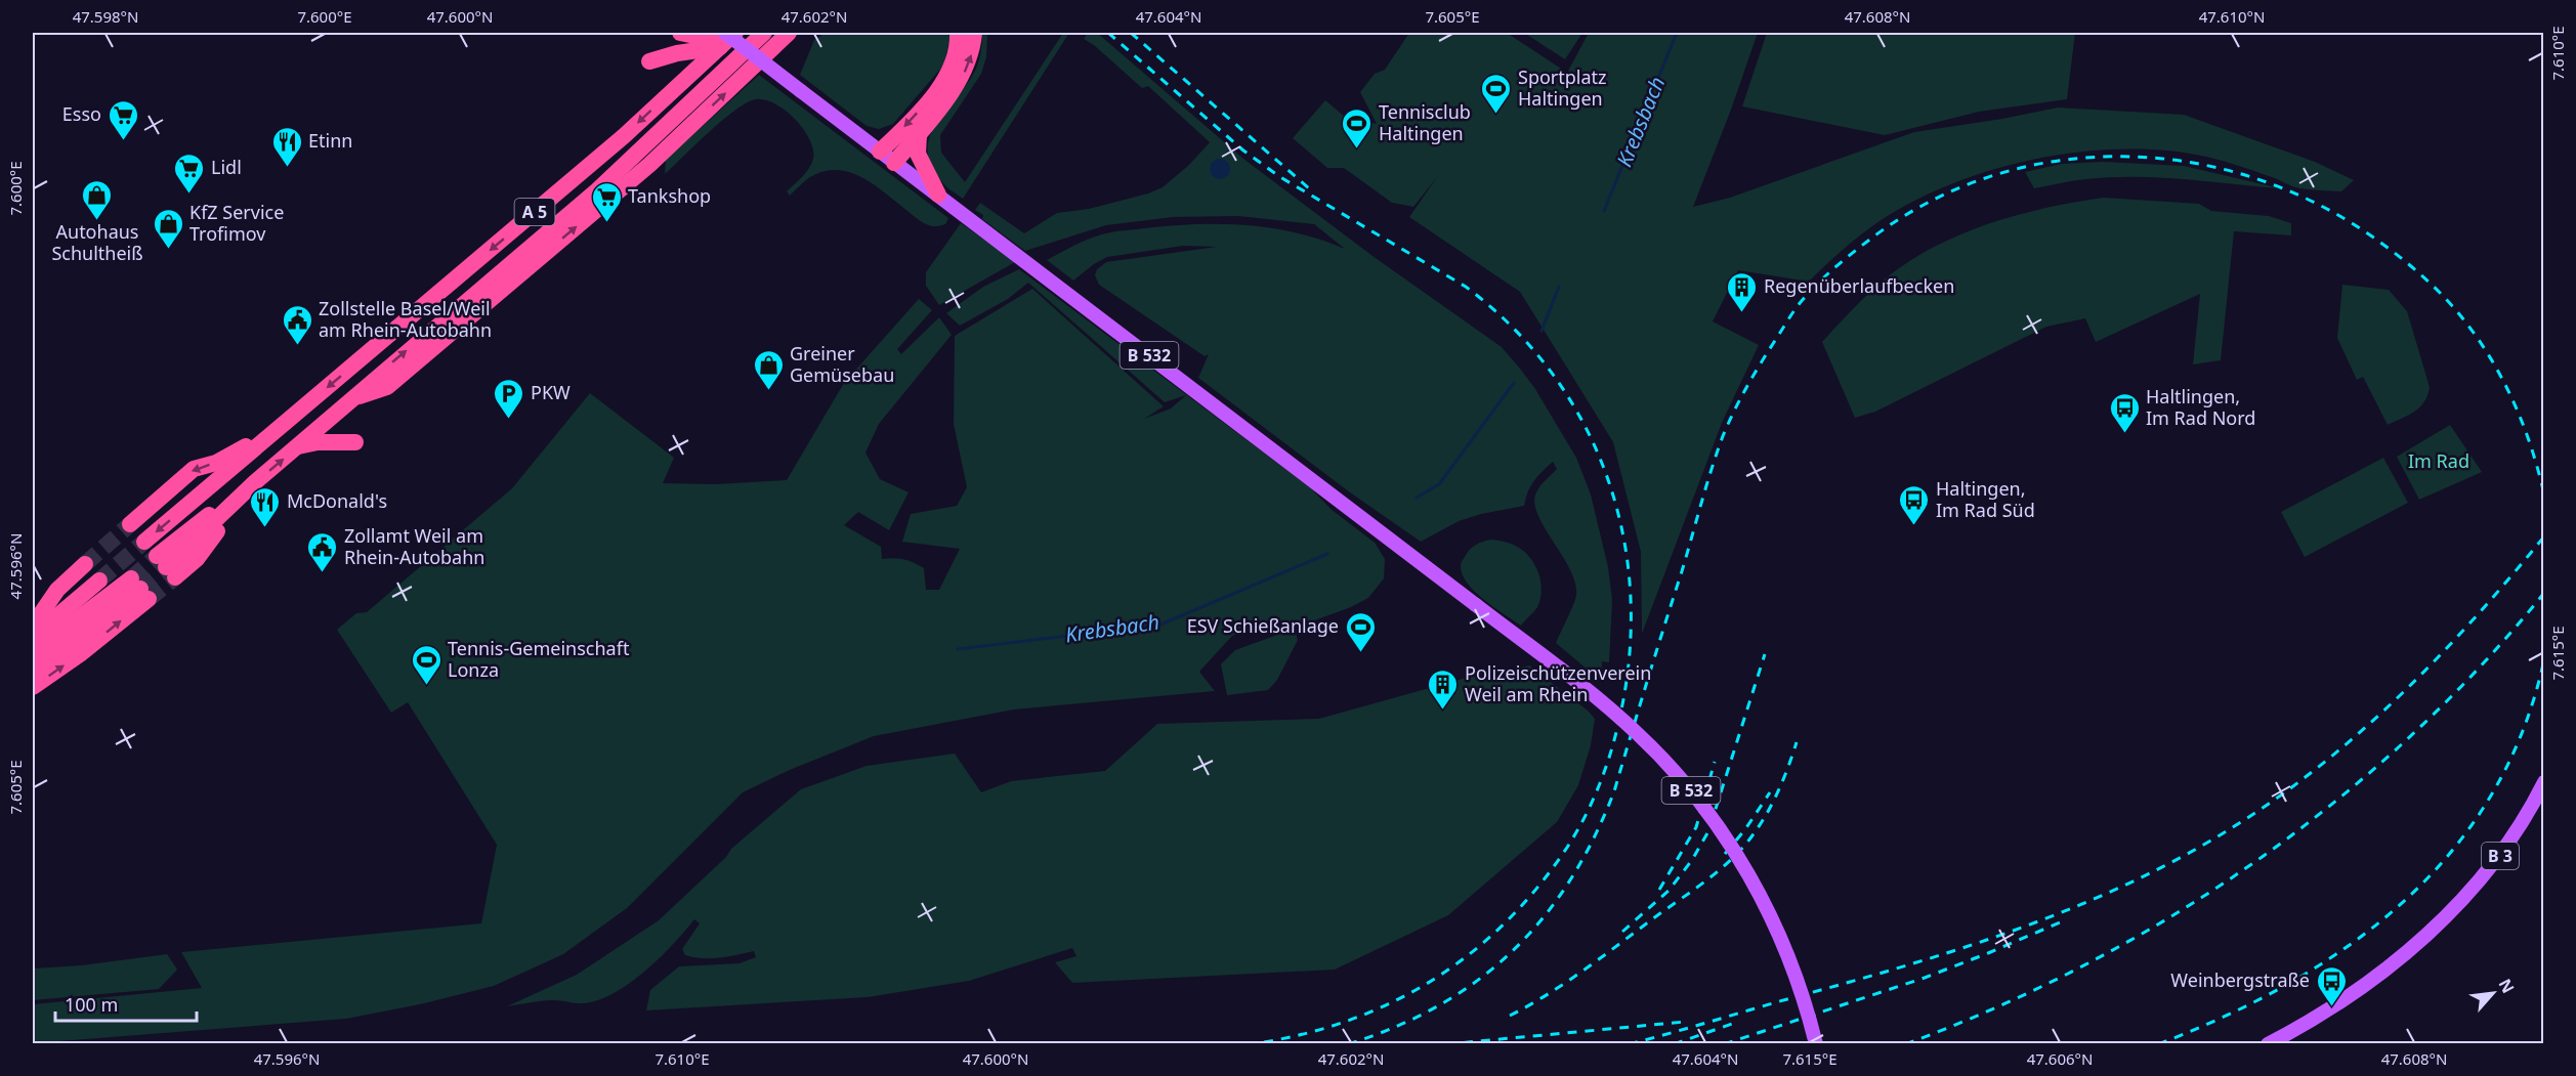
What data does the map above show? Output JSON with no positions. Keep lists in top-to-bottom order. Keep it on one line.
{"streets":{"highway":["A 5"],"main road":["B 532","B 3"]},"crossings":[["A 5","B 532"]],"water":["Krebsbach"],"parks":["Im Rad"],"places":{"sports":["Sportplatz Haltingen","Tennisclub Haltingen","ESV Schießanlage","Tennis-Gemeinschaft Lonza"],"supermarket":["Esso","Lidl","Tankshop"],"restaurant":["Etinn","McDonald's"],"shop":["Autohaus Schultheiß","KfZ Service Trofimov","Greiner Gemüsebau"],"building":["Regenüberlaufbecken","Polizeischützenverein Weil am Rhein"],"public building":["Zollstelle Basel/Weil am Rhein-Autobahn","Zollamt Weil am Rhein-Autobahn"],"parking":["PKW"],"bus stop":["Haltlingen, Im Rad Nord","Haltingen, Im Rad Süd","Weinbergstraße"]},"scale_bar":"100 m","north":"top right","coordinates":["47.598°N","7.600°E","47.600°N","47.602°N","47.604°N","7.605°E","47.608°N","47.610°N","7.610°E","47.596°N","7.615°E","47.606°N"]}
